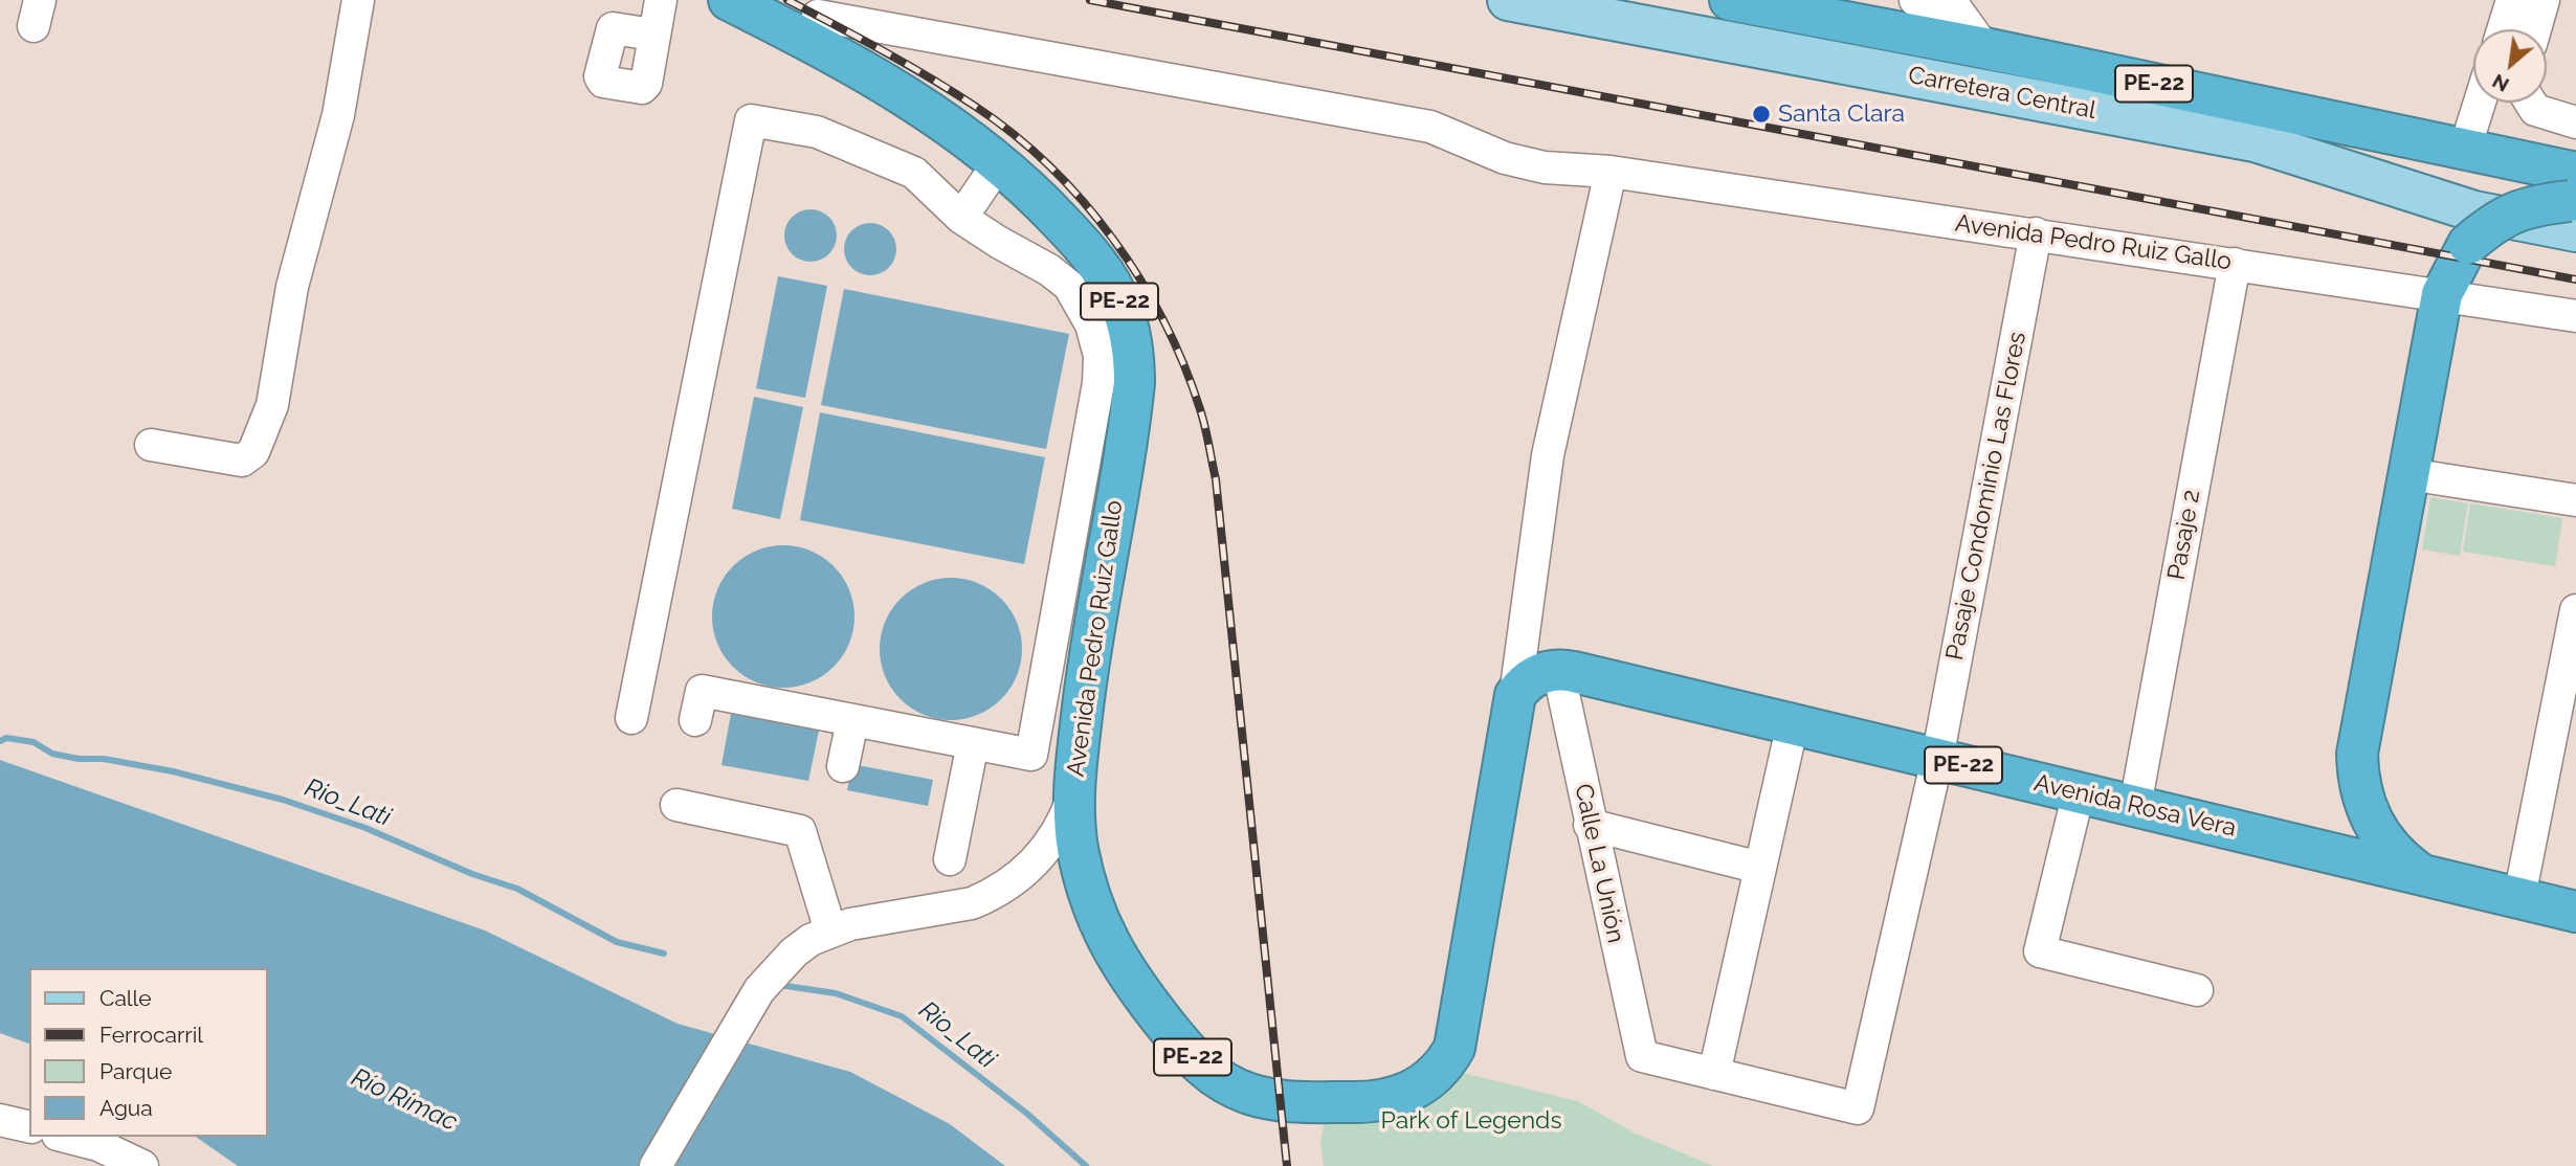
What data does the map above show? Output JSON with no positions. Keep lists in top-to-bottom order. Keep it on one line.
{"streets":{"highway":["PE-22","Carretera Central","Avenida Pedro Ruiz Gallo","Avenida Rosa Vera"],"street":["Pasaje Condominio Las Flores","Pasaje 2","Calle La Unión"]},"crossings":[["PE-22","Avenida Rosa Vera"],["Avenida Pedro Ruiz Gallo","Pasaje Condominio Las Flores"],["Avenida Pedro Ruiz Gallo","Pasaje 2"],["Pasaje Condominio Las Flores","Avenida Rosa Vera"],["Pasaje Condominio Las Flores","Calle La Unión"],["Pasaje 2","Avenida Rosa Vera"],["Avenida Rosa Vera","Calle La Unión"]],"water":["Rio_Lati","Río Rímac"],"parks":["Park of Legends"],"places":["Santa Clara"],"legend":["Calle","Ferrocarril","Parque","Agua"],"north":"bottom left"}
